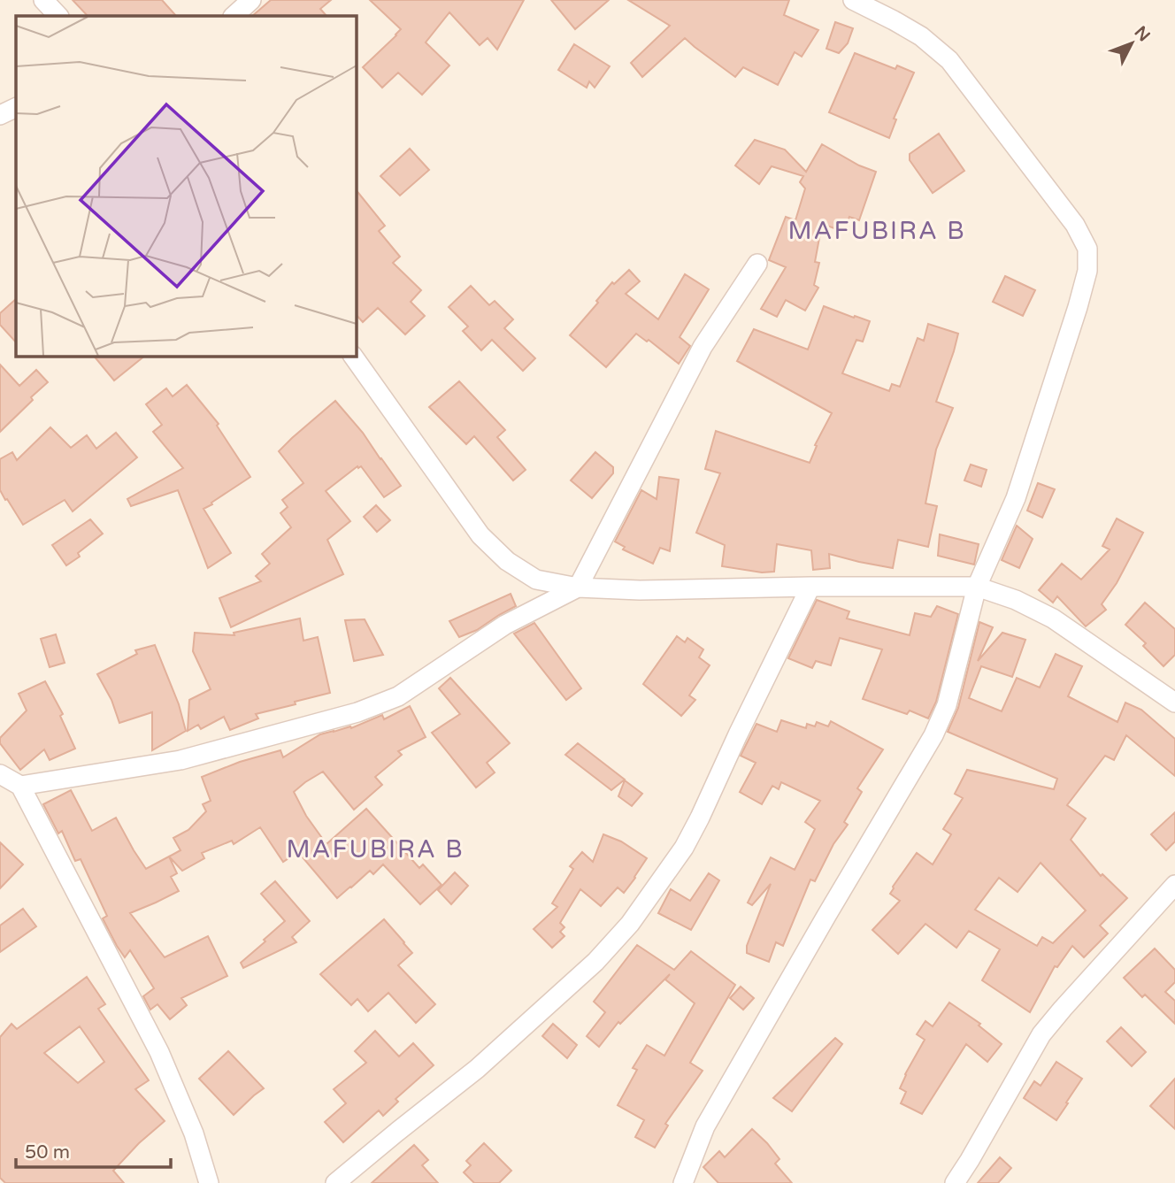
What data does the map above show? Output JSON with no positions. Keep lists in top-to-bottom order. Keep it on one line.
{"districts":["MAFUBIRA B","MAFUBIRA B"],"scale_bar":"50 m","north":"top right"}
